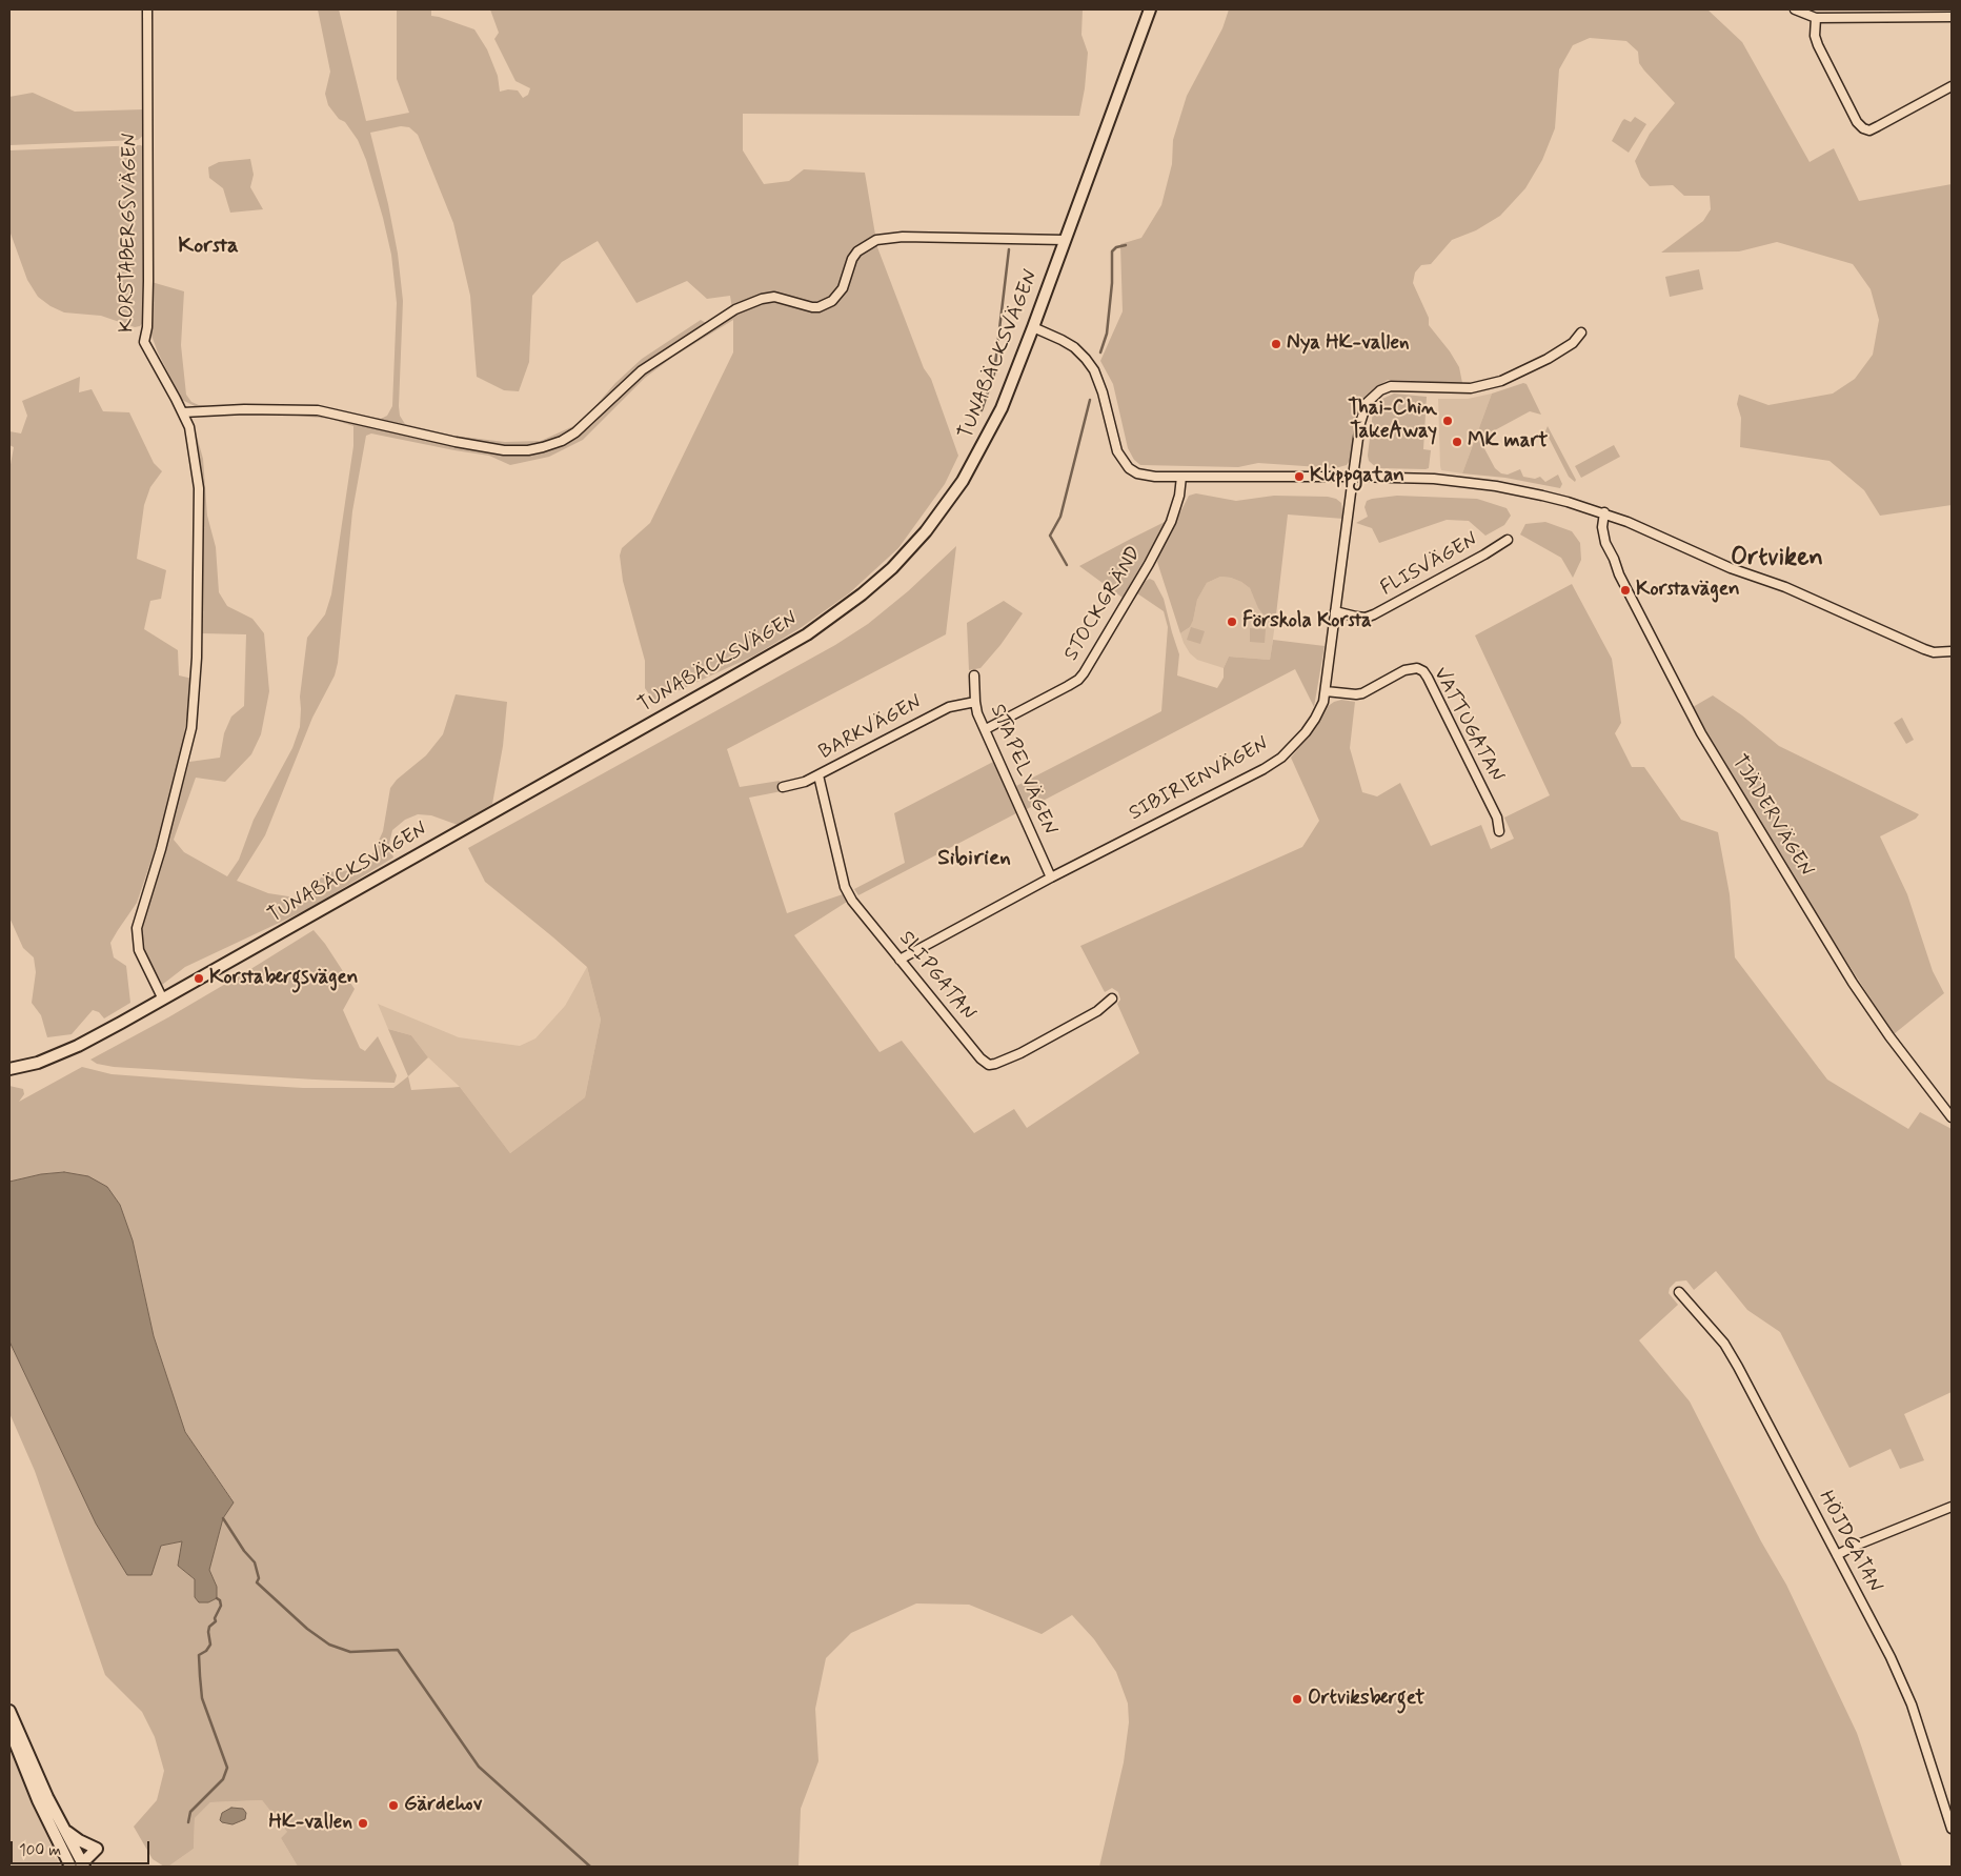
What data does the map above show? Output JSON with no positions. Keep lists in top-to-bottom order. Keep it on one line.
{"streets":{"street":["KORSTABERGSVÄGEN","TUNABÄCKSVÄGEN","FLISVÄGEN","STOCKGRÄND","VATTUGATAN","BARKVÄGEN","STAPELVÄGEN","SIBIRIENVÄGEN","TJÄDERVÄGEN","SLIPGATAN","HÖJDGATAN"]},"crossings":[["KORSTABERGSVÄGEN","TUNABÄCKSVÄGEN"],["FLISVÄGEN","SIBIRIENVÄGEN"],["STOCKGRÄND","STAPELVÄGEN"],["VATTUGATAN","SIBIRIENVÄGEN"],["BARKVÄGEN","STAPELVÄGEN"],["BARKVÄGEN","SLIPGATAN"],["STAPELVÄGEN","SIBIRIENVÄGEN"],["SIBIRIENVÄGEN","SLIPGATAN"]],"districts":["Korsta","Ortviken","Sibirien"],"places":["Nya HK-vallen","Thai-Chin TakeAway","MK mart","Klippgatan","Korstavägen","Förskola Korsta","Korstabergsvägen","Ortviksberget","Gärdehov","HK-vallen"],"scale_bar":"100 m"}
